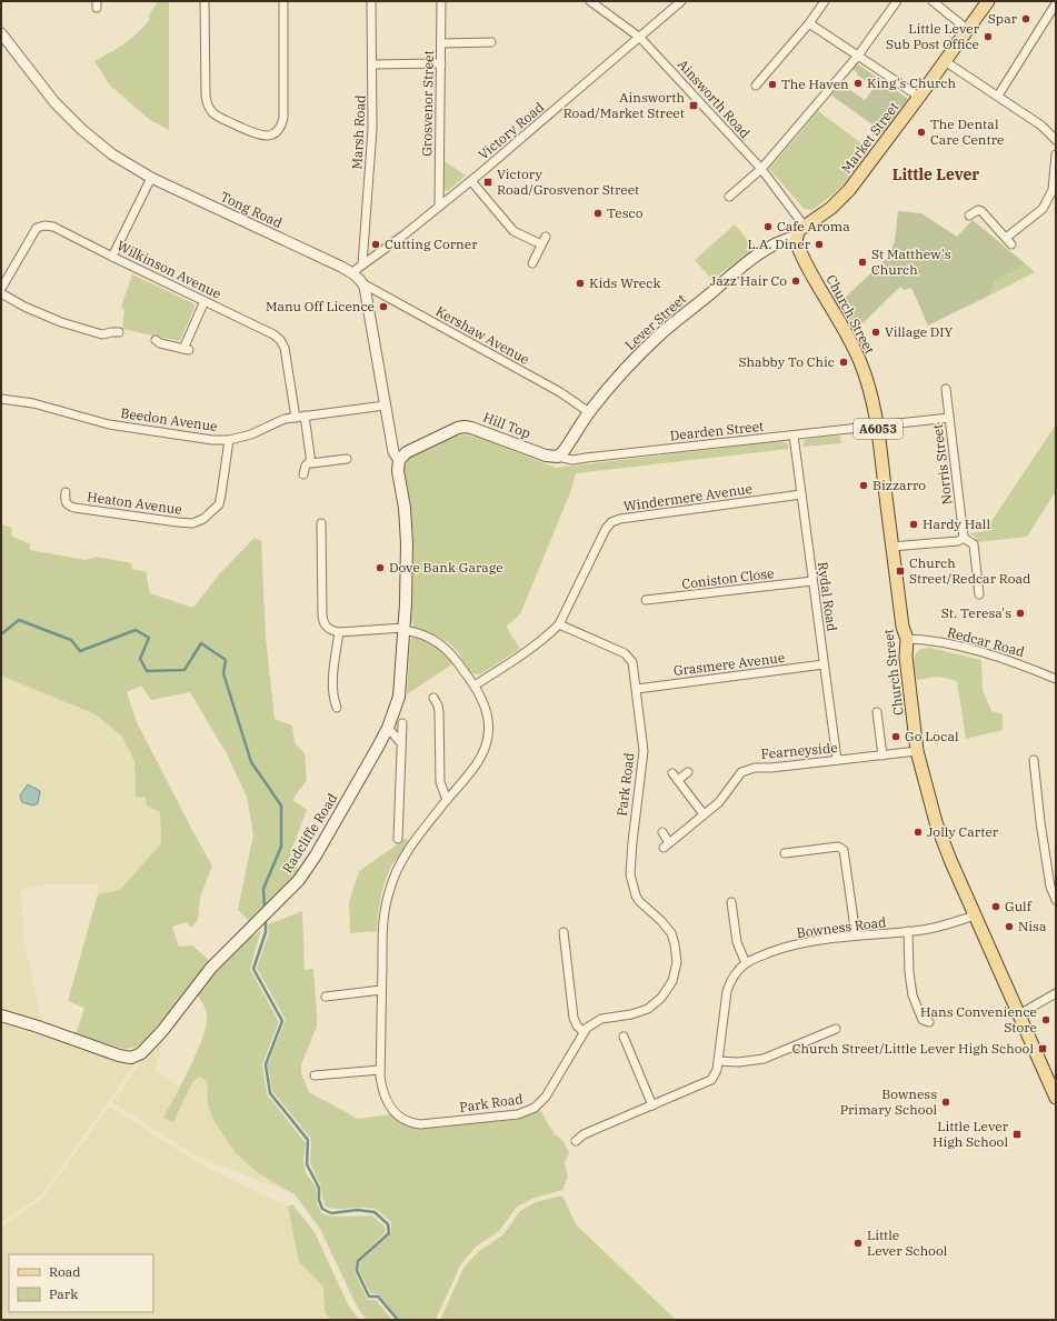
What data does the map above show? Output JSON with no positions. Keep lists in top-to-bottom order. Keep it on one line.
{"streets":{"main road":["Market Street","Church Street","Lever Street","Hill Top","A6053","Radcliffe Road"],"street":["Ainsworth Road","Grosvenor Street","Victory Road","Marsh Road","Tong Road","Wilkinson Avenue","Kershaw Avenue","Beedon Avenue","Dearden Street","Norris Street","Windermere Avenue","Heaton Avenue","Coniston Close","Rydal Road","Redcar Road","Grasmere Avenue","Fearneyside","Park Road","Bowness Road"]},"crossings":[["Ainsworth Road","Victory Road"],["Ainsworth Road","Market Street"],["Grosvenor Street","Victory Road"],["Victory Road","Marsh Road"],["Victory Road","Tong Road"],["Market Street","Church Street"],["Market Street","Lever Street"],["Tong Road","Kershaw Avenue"],["Tong Road","Beedon Avenue"],["Tong Road","Hill Top"],["Tong Road","Radcliffe Road"],["Wilkinson Avenue","Beedon Avenue"],["Church Street","Lever Street"],["Church Street","Dearden Street"],["Church Street","Redcar Road"],["Church Street","Fearneyside"],["Church Street","Bowness Road"],["Lever Street","Kershaw Avenue"],["Lever Street","Hill Top"],["Lever Street","Dearden Street"],["Beedon Avenue","Heaton Avenue"],["Hill Top","Dearden Street"],["Hill Top","Radcliffe Road"],["Dearden Street","Norris Street"],["Dearden Street","Rydal Road"],["Windermere Avenue","Rydal Road"],["Windermere Avenue","Park Road"],["Coniston Close","Rydal Road"],["Rydal Road","Grasmere Avenue"],["Rydal Road","Fearneyside"],["Grasmere Avenue","Park Road"],["Park Road","Radcliffe Road"]],"districts":["Little Lever"],"places":{"other":["Spar","Little Lever Sub Post Office","King's Church","The Haven","The Dental Care Centre","Tesco","Cafe Aroma","Cutting Corner","L.A. Diner","St Matthew's Church","Jazz Hair Co","Kids Wreck","Manu Off Licence","Village DIY","Shabby To Chic","Bizzarro","Hardy Hall","Dove Bank Garage","St. Teresa's","Go Local","Jolly Carter","Gulf","Nisa","Hans Convenience Store","Bowness Primary School","Little Lever School"],"transit":["Ainsworth Road/Market Street","Victory Road/Grosvenor Street","Church Street/Redcar Road","Church Street/Little Lever High School","Little Lever High School"]},"legend":["Road","Park"]}
